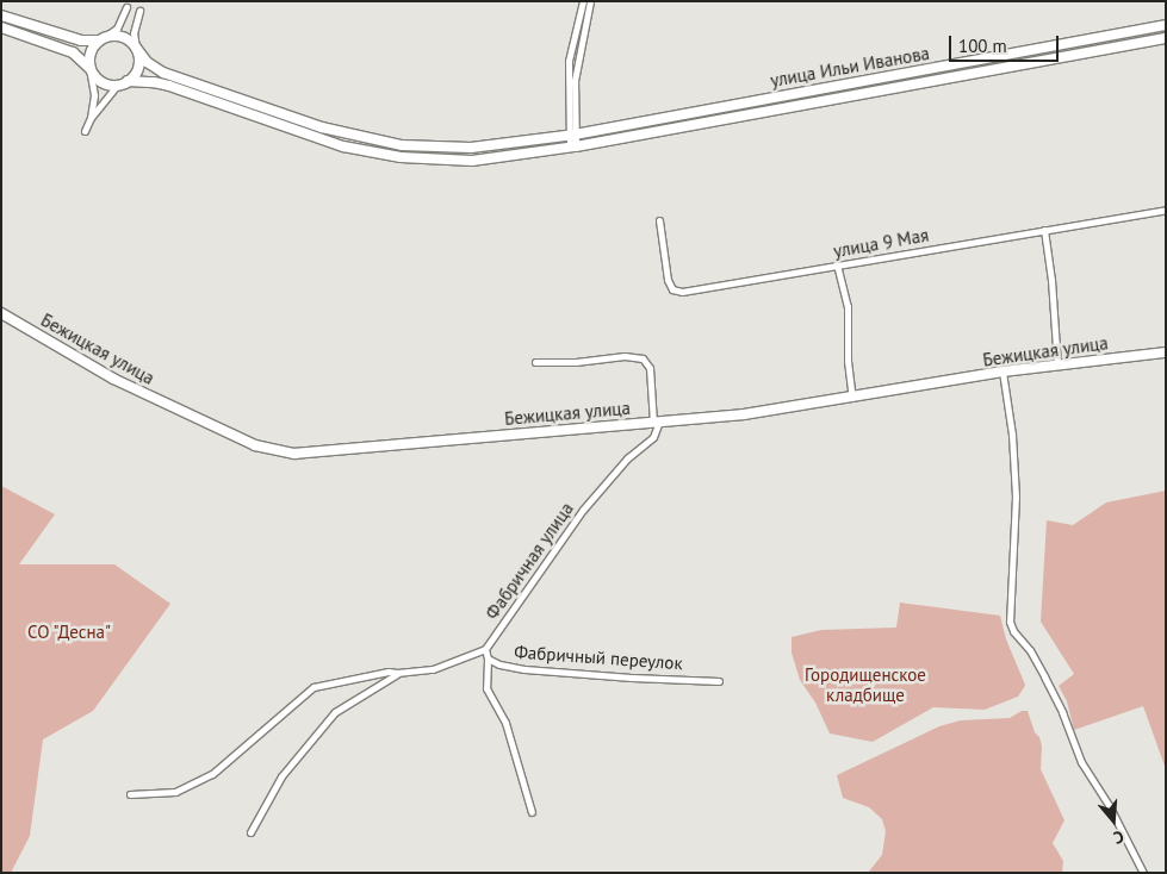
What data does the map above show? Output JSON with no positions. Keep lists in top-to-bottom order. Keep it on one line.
{"streets":{"main road":["улица Ильи Иванова","Бежицкая улица"],"street":["улица 9 Мая","Фабричная улица","Фабричный переулок"]},"crossings":[["Бежицкая улица","Фабричная улица"],["Фабричная улица","Фабричный переулок"]],"parks":["СО \"Десна\"","Городищенское кладбище"],"scale_bar":"100 m","north":"bottom"}
